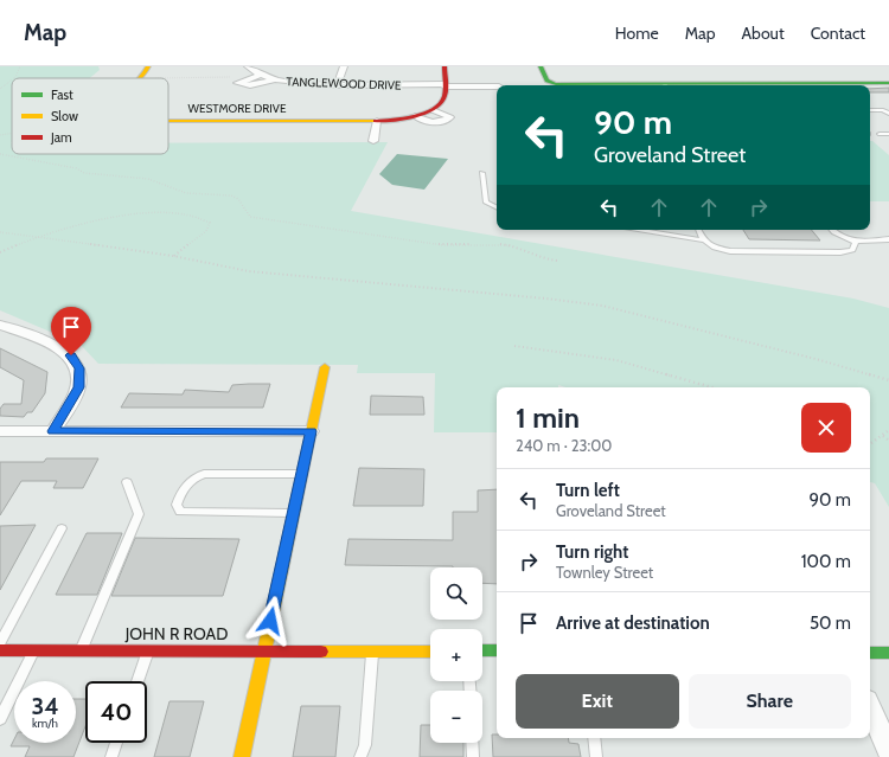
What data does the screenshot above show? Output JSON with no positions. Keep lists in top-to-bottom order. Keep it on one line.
{"streets":{"street":["TANGLEWOOD DRIVE","WESTMORE DRIVE","JOHN R ROAD"]},"legend":["Fast","Slow","Jam"],"page":{"header":"Map","nav":["Home","Map","About","Contact"],"turn":["90 m","Groveland Street"],"heading":["1 min","240 m · 23:00"],"list":[{"name":"Turn left","note":"Groveland Street","value":"90 m"},{"name":"Turn right","note":"Townley Street","value":"100 m"},{"name":"Arrive at destination","value":"50 m"}],"map_buttons":["+","−"],"buttons":["Exit","Share"],"speed":"34 km/h","limit":"40"}}
